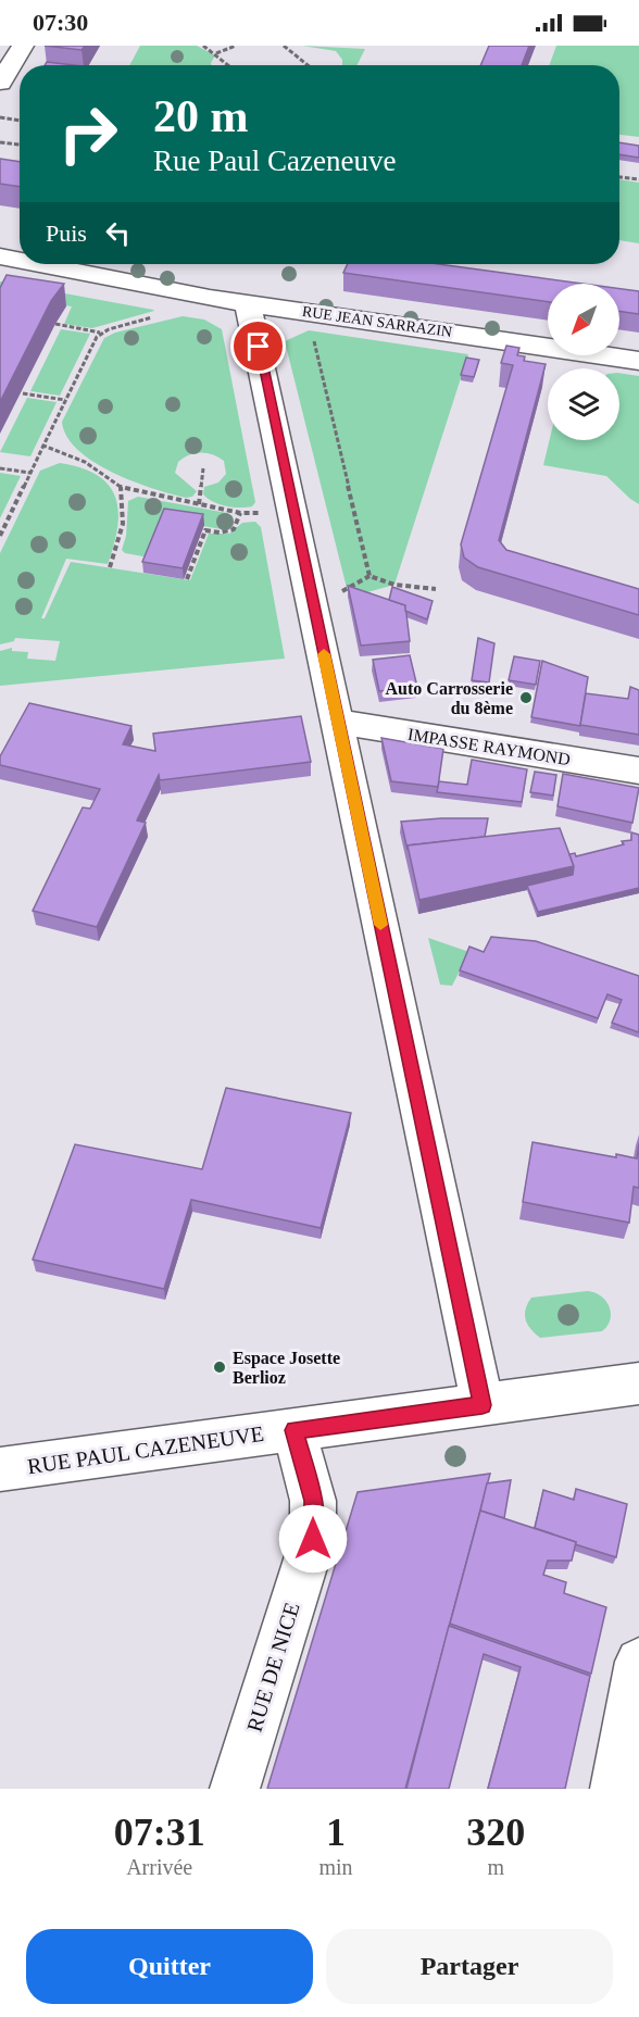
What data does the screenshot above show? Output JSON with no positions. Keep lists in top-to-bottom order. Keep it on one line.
{"streets":{"street":["RUE JEAN SARRAZIN","IMPASSE RAYMOND","RUE PAUL CAZENEUVE","RUE DE NICE"]},"crossings":[["RUE PAUL CAZENEUVE","RUE DE NICE"]],"places":["Auto Carrosserie du 8ème","Espace Josette Berlioz"],"north":"bottom left","page":{"status":"07:30","turn":["20 m","Rue Paul Cazeneuve"],"then":"Puis","eta":["07:31","Arrivée","1","min","320","m"],"buttons":["Quitter","Partager"]}}
